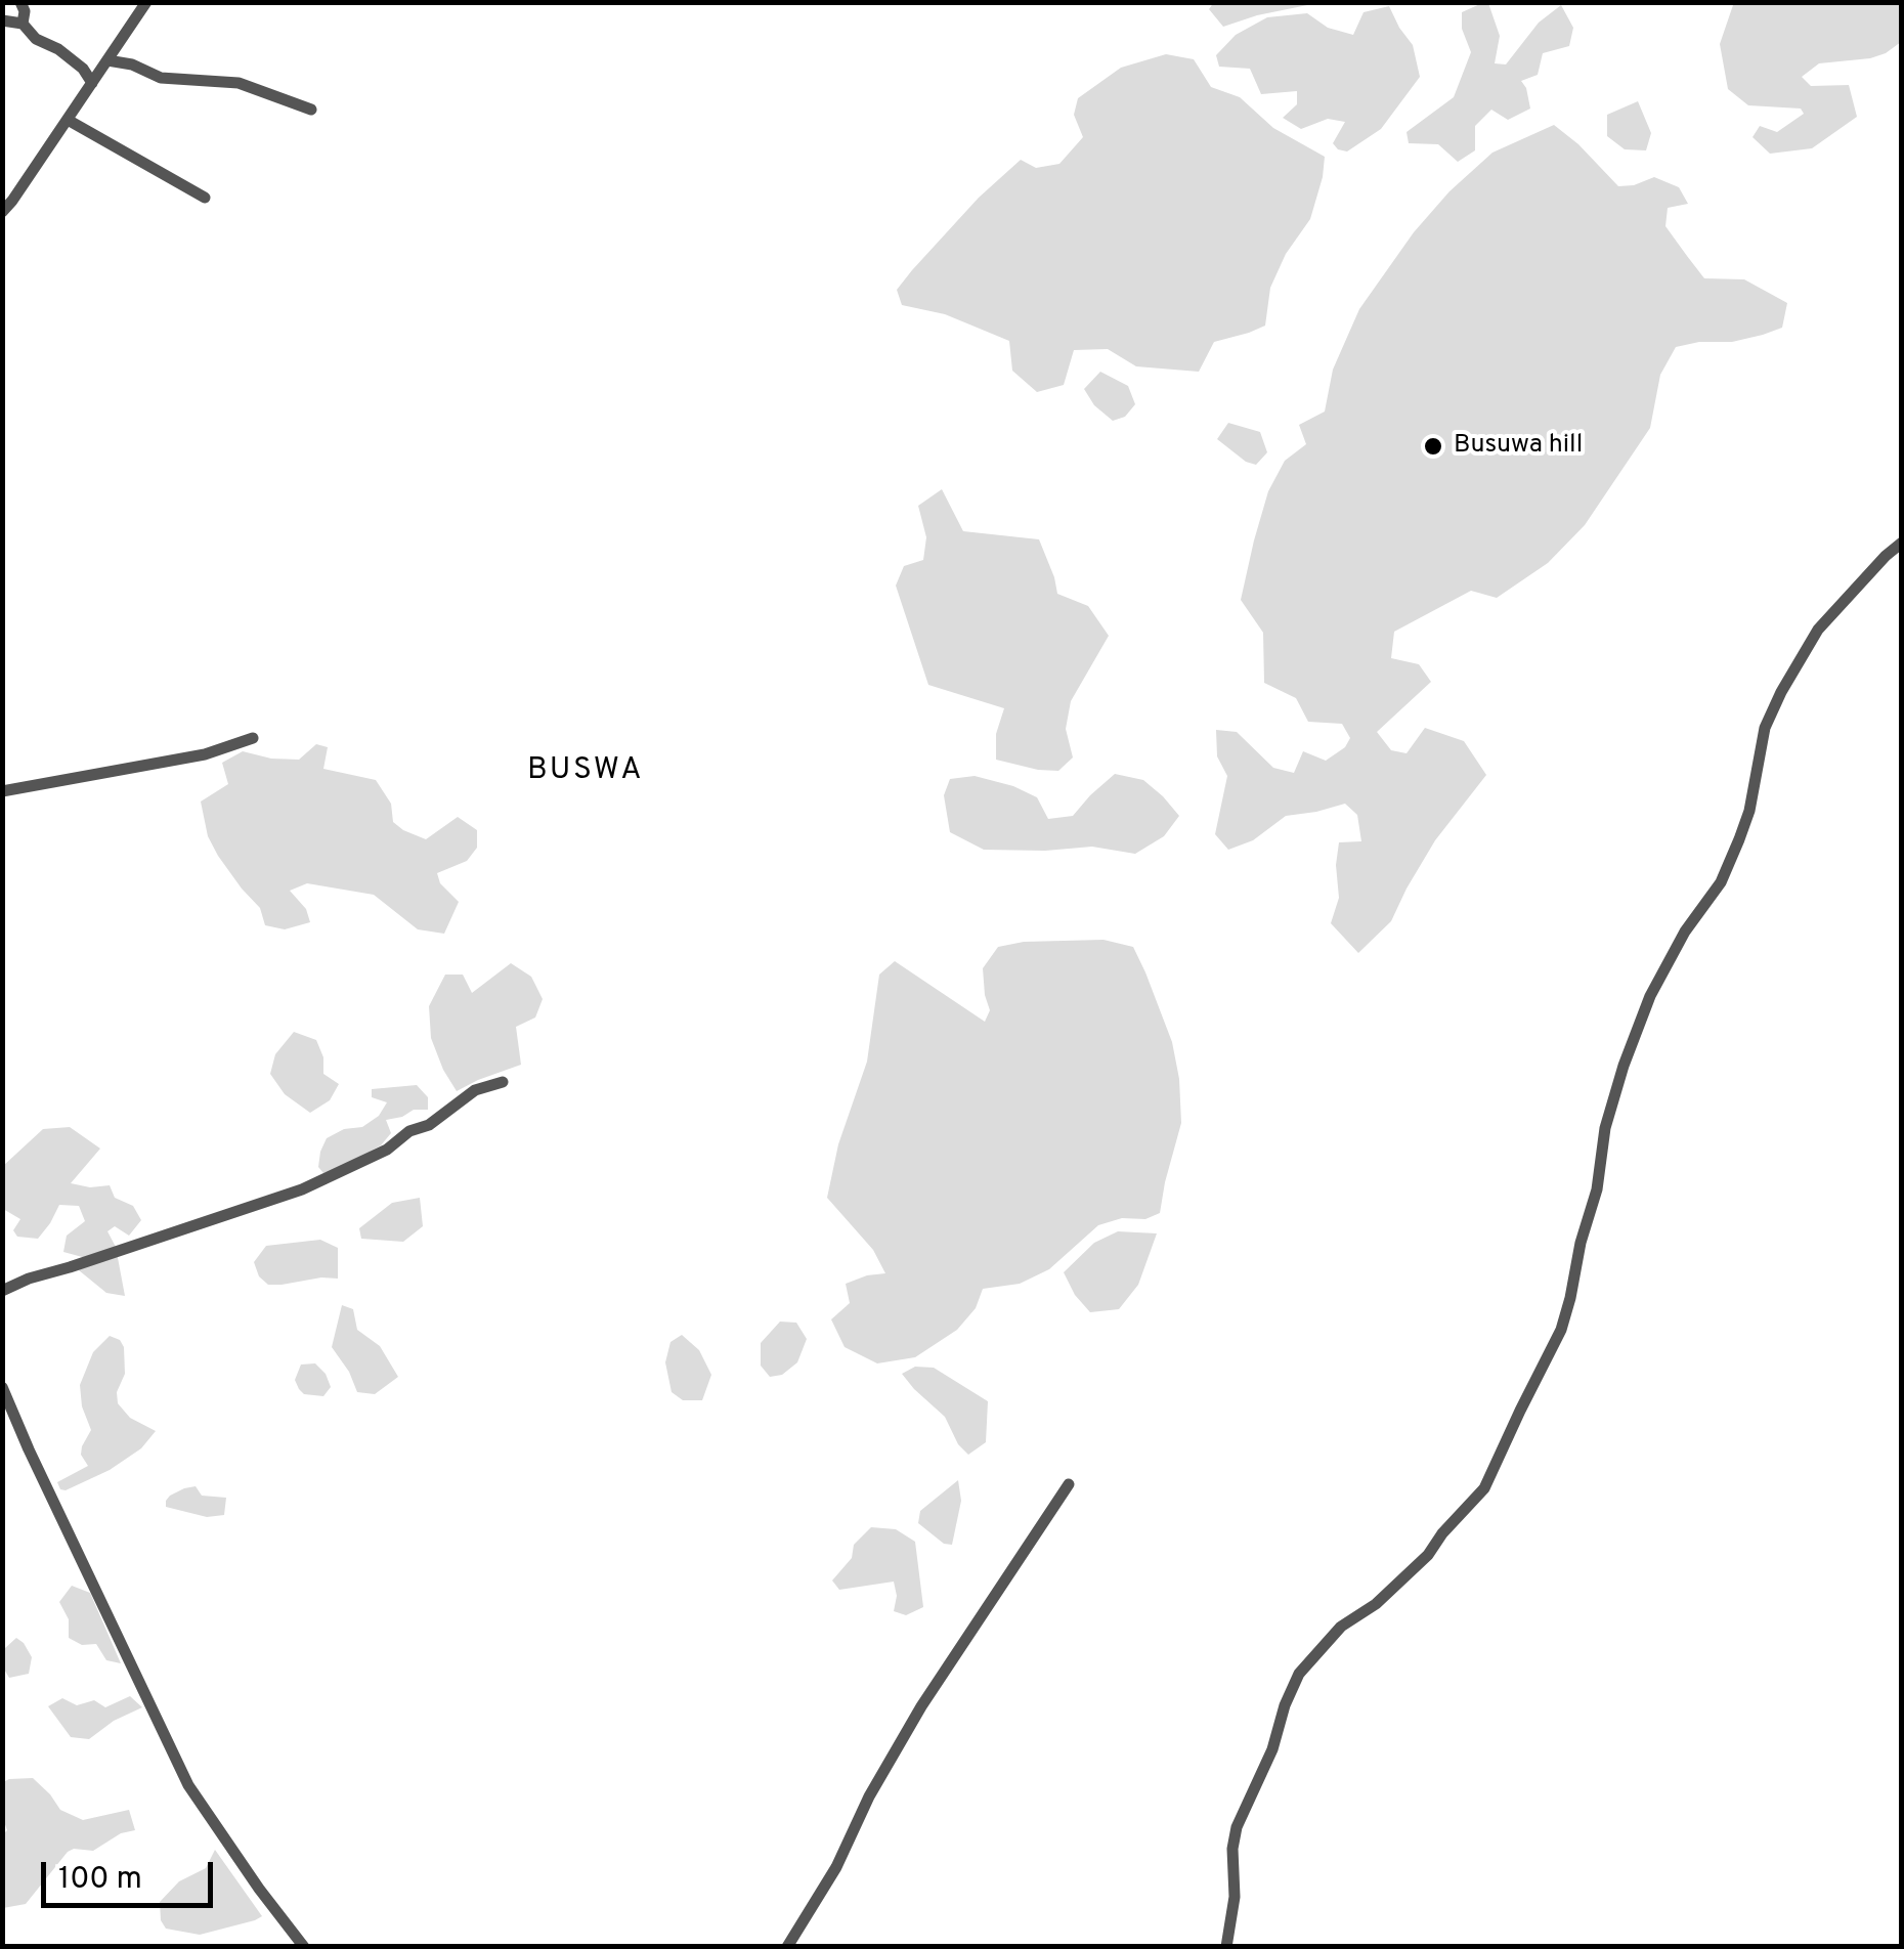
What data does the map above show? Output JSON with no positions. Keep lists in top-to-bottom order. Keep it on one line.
{"districts":["BUSWA"],"places":["Busuwa hill"],"scale_bar":"100 m"}
